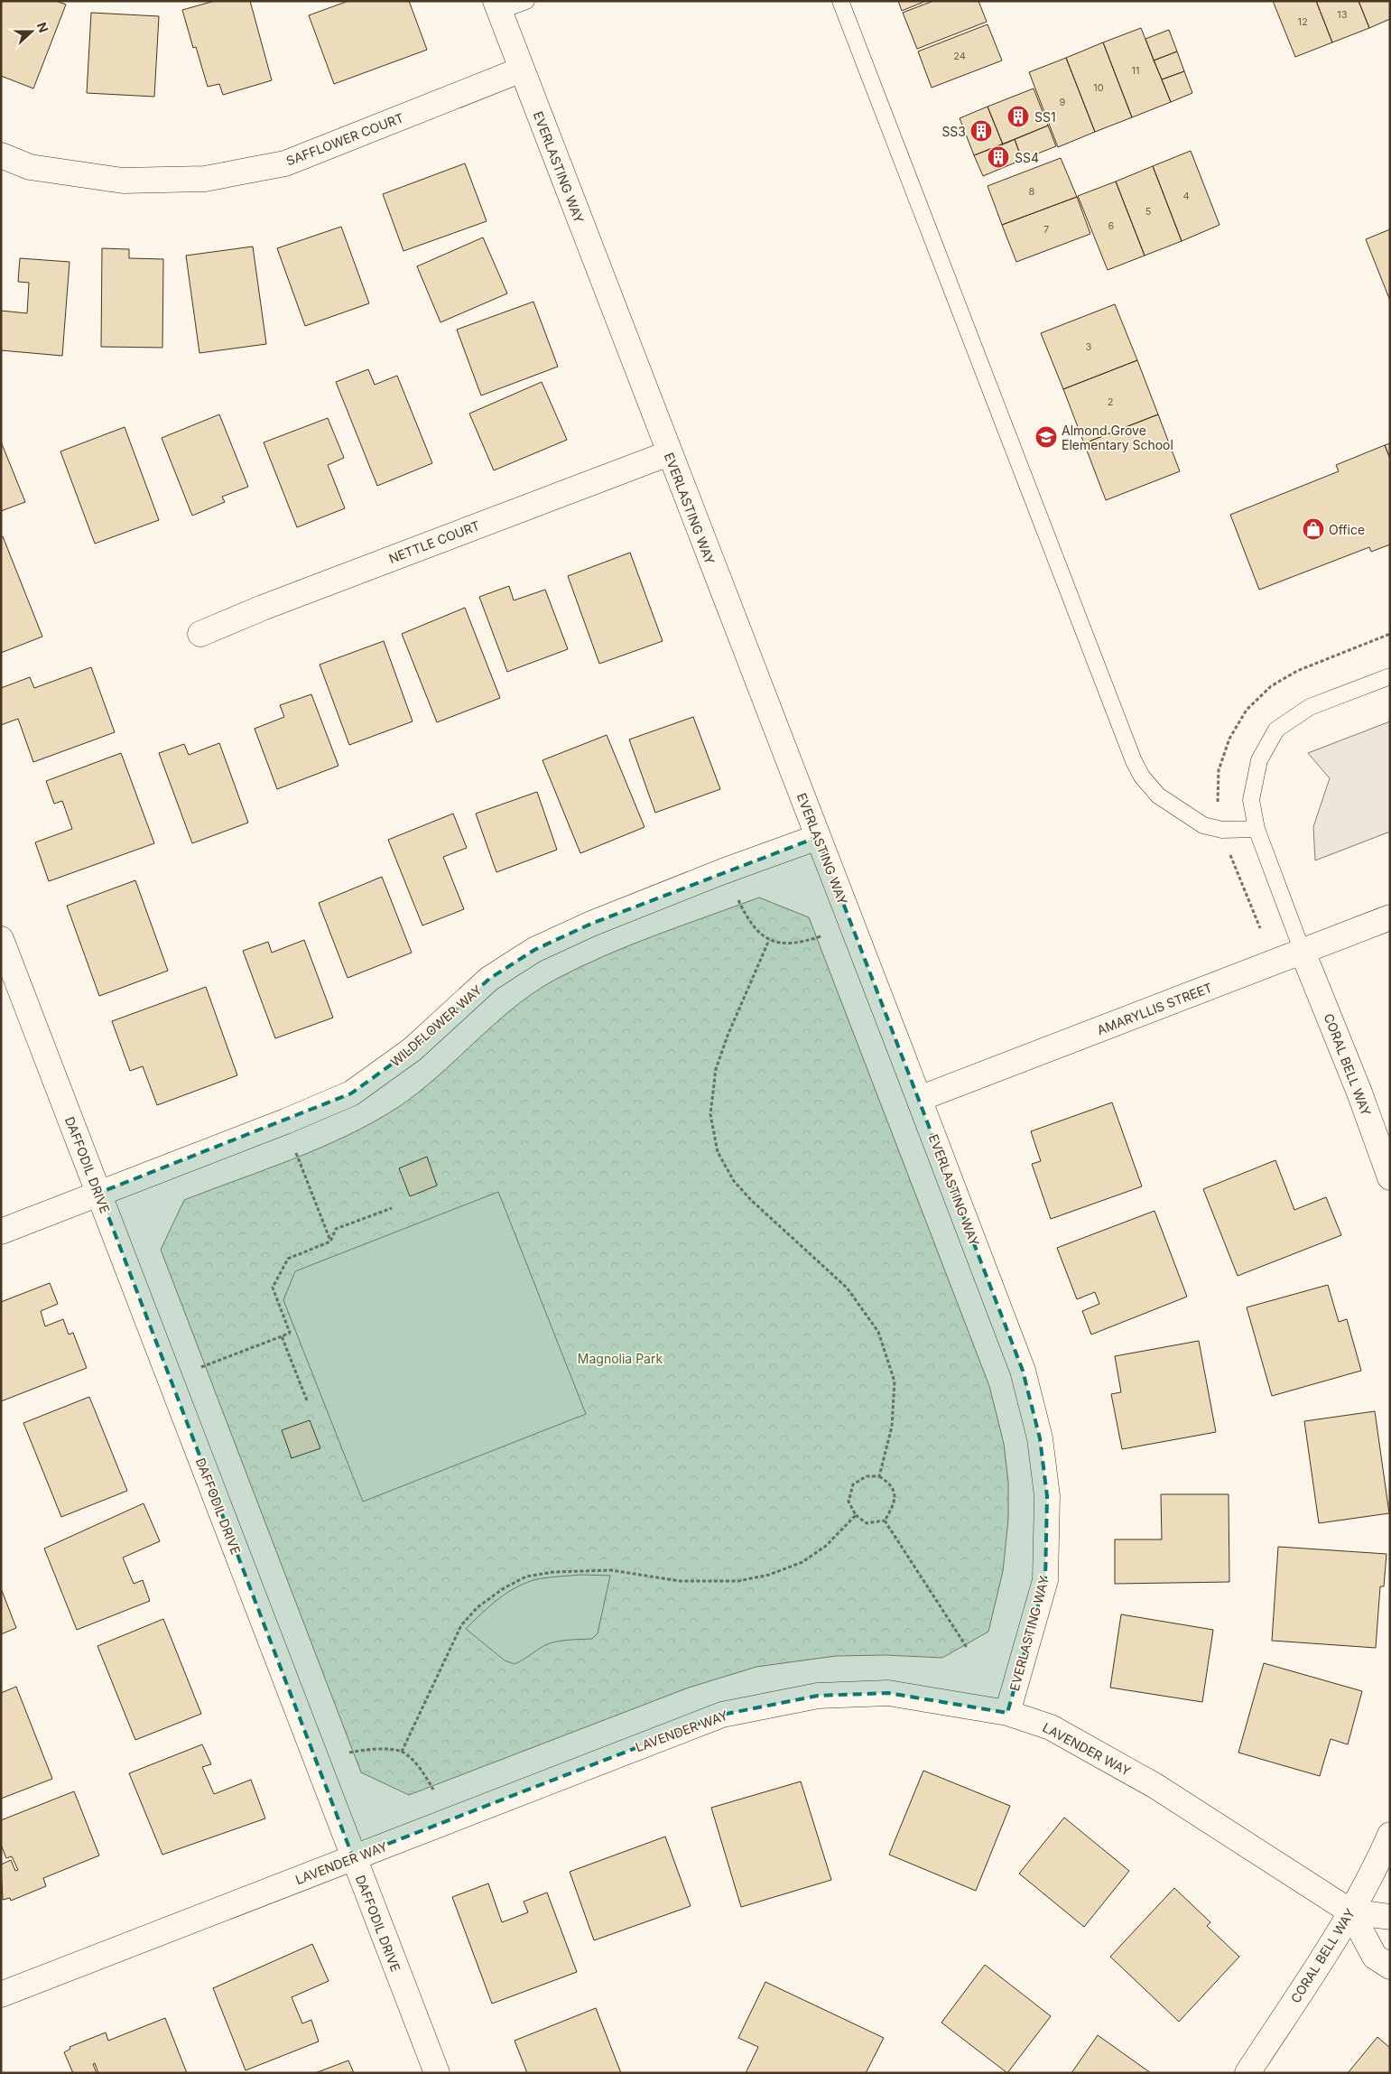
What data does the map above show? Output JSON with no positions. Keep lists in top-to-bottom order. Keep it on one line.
{"streets":{"street":["SAFFLOWER COURT","EVERLASTING WAY","NETTLE COURT","AMARYLLIS STREET","WILDFLOWER WAY","CORAL BELL WAY","DAFFODIL DRIVE","LAVENDER WAY"]},"crossings":[["SAFFLOWER COURT","EVERLASTING WAY"],["EVERLASTING WAY","NETTLE COURT"],["EVERLASTING WAY","AMARYLLIS STREET"],["EVERLASTING WAY","WILDFLOWER WAY"],["EVERLASTING WAY","LAVENDER WAY"],["AMARYLLIS STREET","CORAL BELL WAY"],["WILDFLOWER WAY","DAFFODIL DRIVE"],["CORAL BELL WAY","LAVENDER WAY"],["DAFFODIL DRIVE","LAVENDER WAY"]],"parks":["Magnolia Park"],"places":{"building":["SS1","SS3","SS4"],"school or university":["Almond Grove Elementary School"],"shop":["Office"]},"house_numbers":["13","12","24","11","10","9","8","4","5","6","7","3","2"],"north":"right"}
